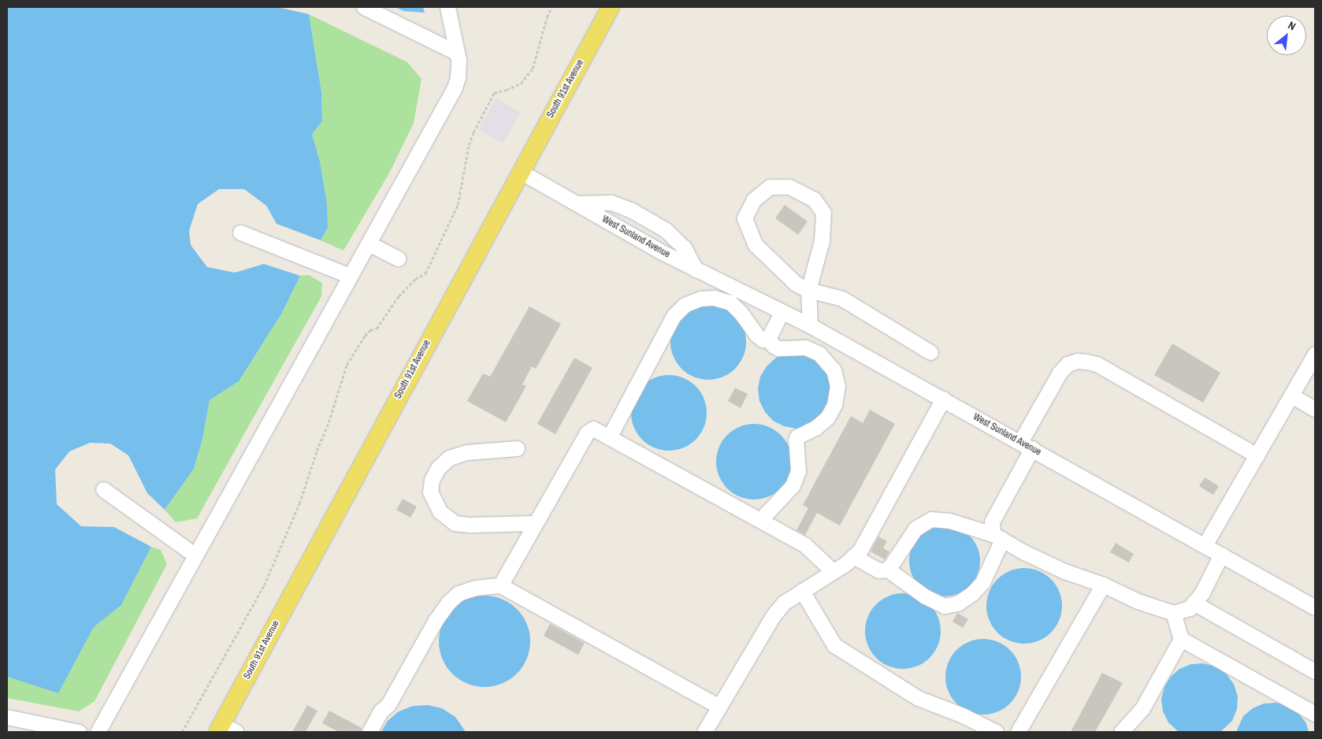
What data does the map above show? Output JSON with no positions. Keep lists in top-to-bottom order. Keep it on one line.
{"streets":{"main road":["South 91st Avenue"],"street":["West Sunland Avenue"]},"crossings":[["South 91st Avenue","West Sunland Avenue"]],"north":"top right"}
